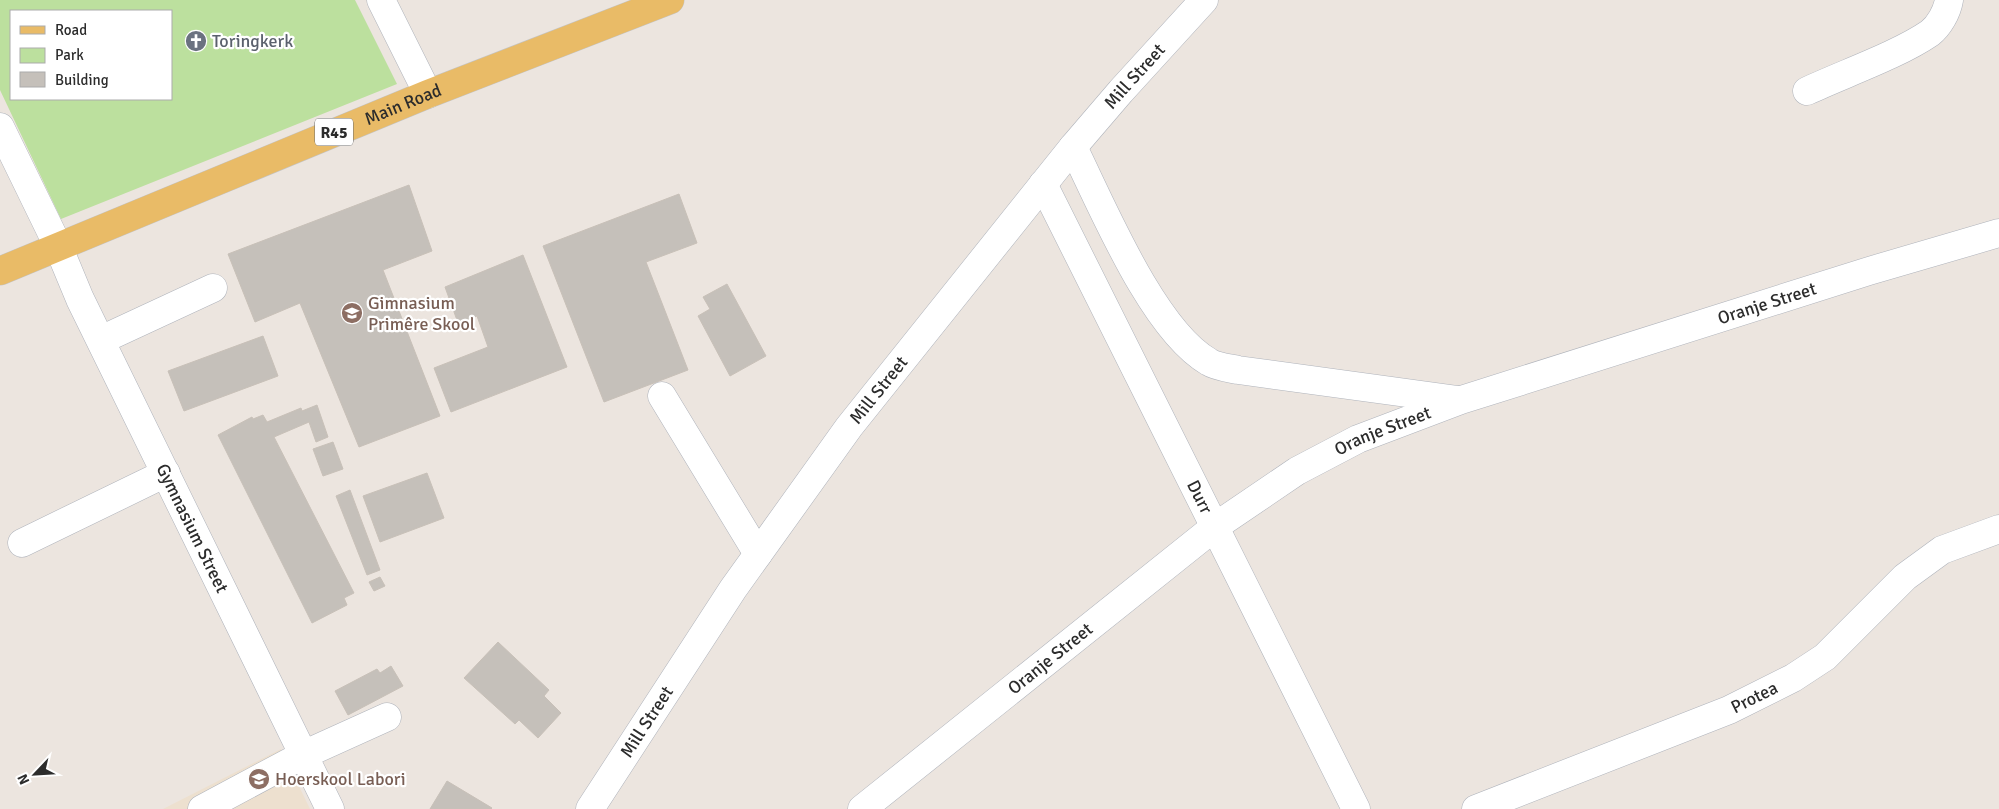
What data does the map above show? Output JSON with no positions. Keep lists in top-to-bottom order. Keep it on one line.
{"streets":{"main road":["Main Road","R45"],"street":["Mill Street","Oranje Street","Durr","Gymnasium Street","Protea"]},"crossings":[["Mill Street","Durr"],["Main Road","Gymnasium Street"],["Oranje Street","Durr"]],"places":{"church":["Toringkerk"],"school or university":["Gimnasium Primêre Skool","Hoerskool Labori"]},"legend":["Road","Park","Building"],"north":"bottom left"}
